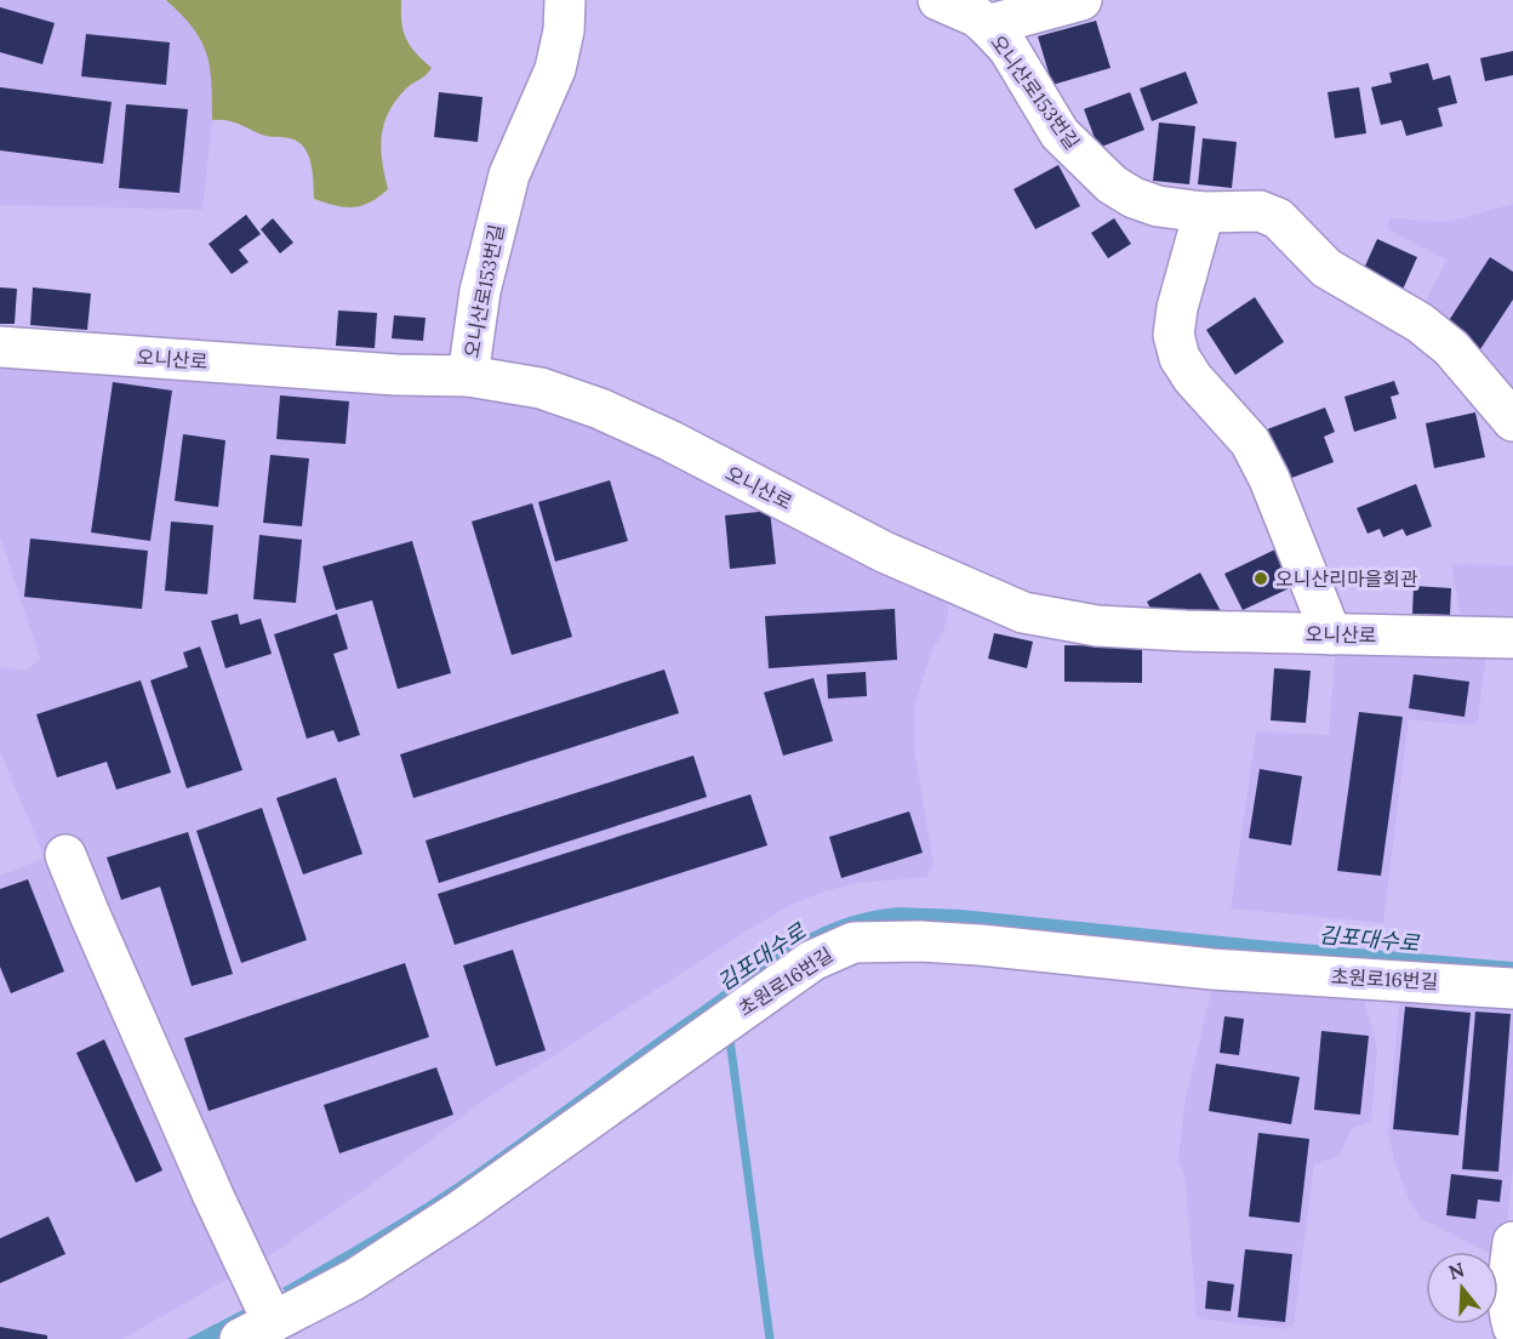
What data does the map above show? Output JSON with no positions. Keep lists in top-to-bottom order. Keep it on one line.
{"streets":{"street":["오니산로153번길","오니산로","초원로16번길"]},"crossings":[["오니산로153번길","오니산로"]],"water":["김포대수로"],"places":["오니산리마을회관"],"north":"top"}
